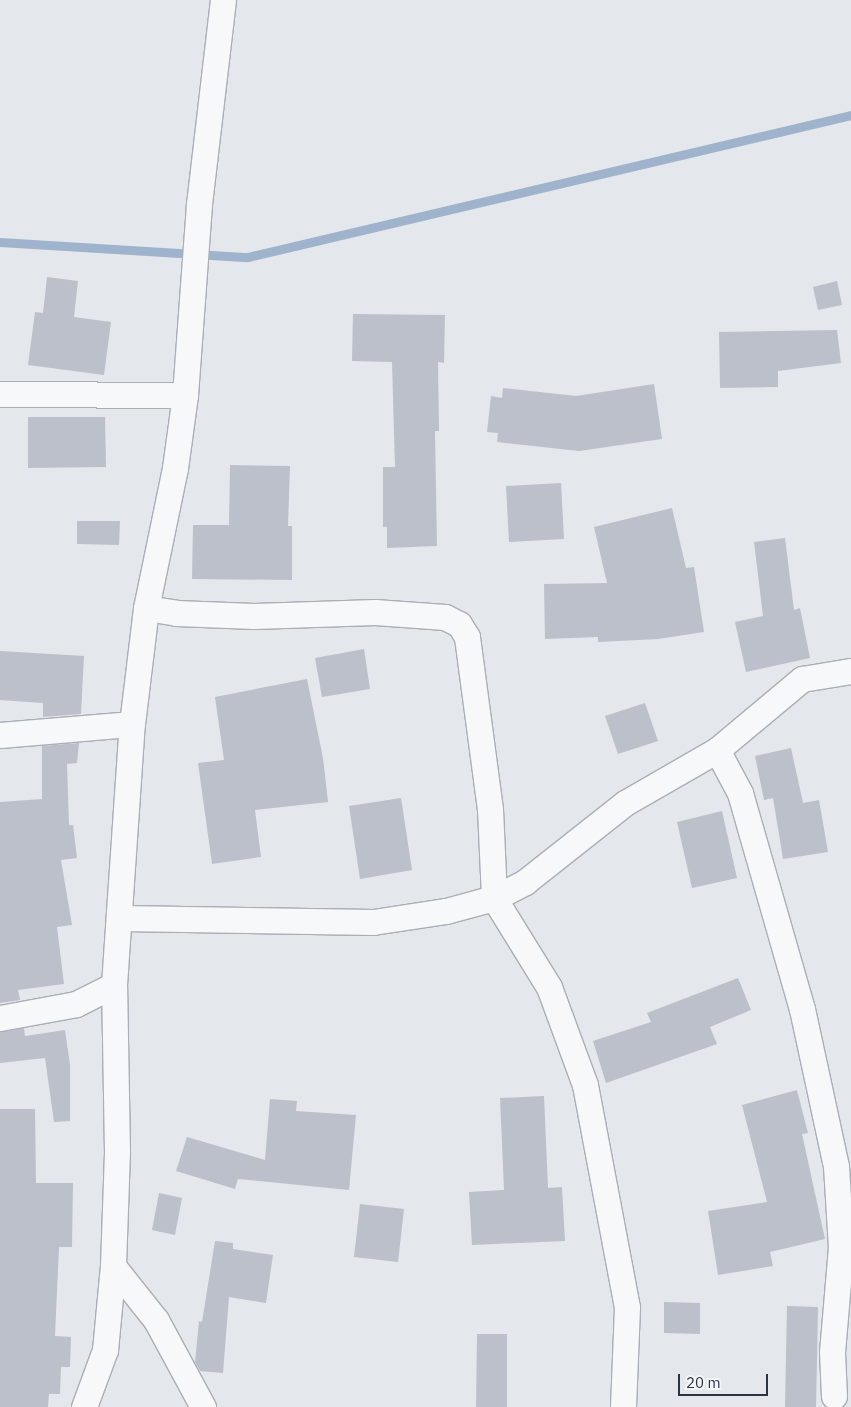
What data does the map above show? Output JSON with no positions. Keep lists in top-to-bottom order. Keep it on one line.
{"scale_bar":"20 m"}
